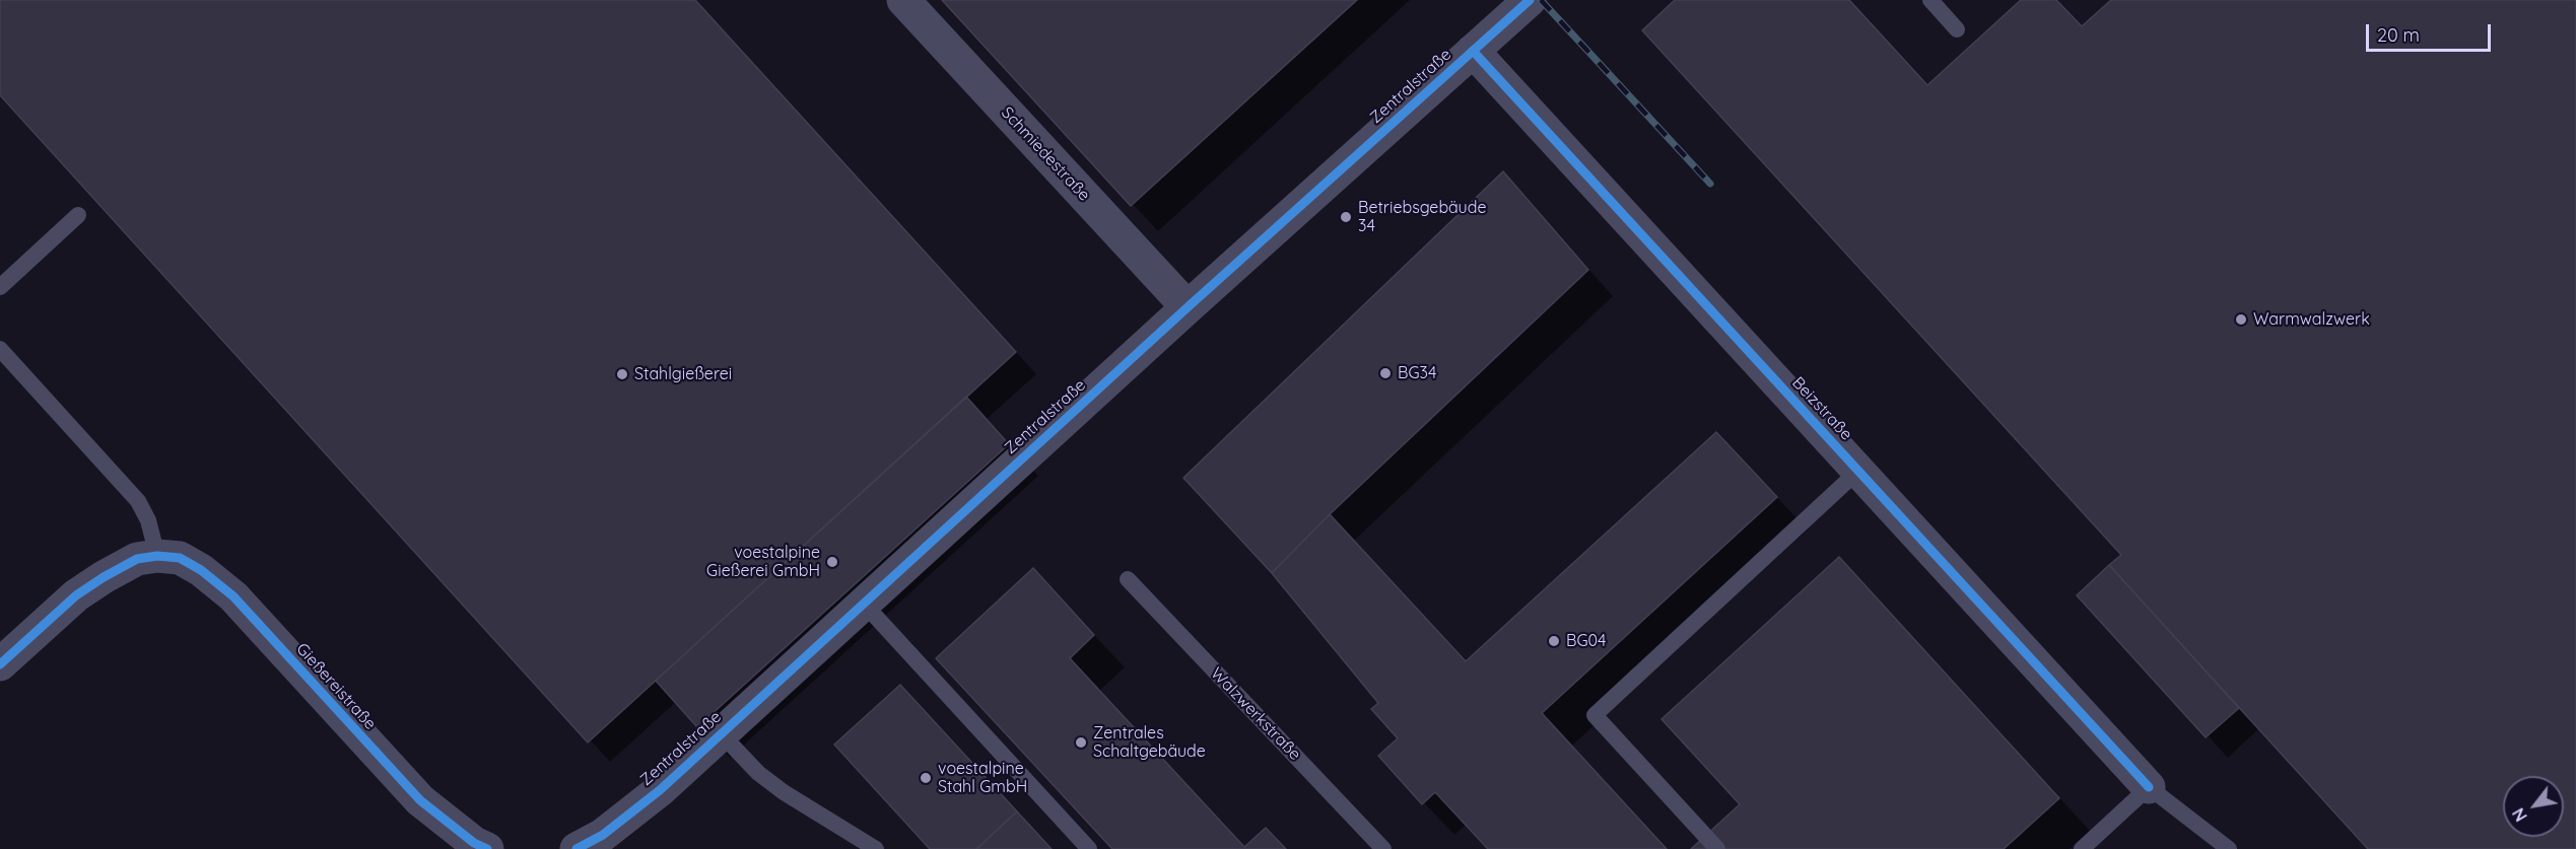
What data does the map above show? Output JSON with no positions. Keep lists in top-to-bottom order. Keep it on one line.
{"streets":{"street":["Zentralstraße","Schmiedestraße","Beizstraße","Gießereistraße"],"lane":["Walzwerkstraße"]},"crossings":[["Zentralstraße","Schmiedestraße"],["Zentralstraße","Beizstraße"]],"places":["Betriebsgebäude 34","Warmwalzwerk","BG34","Stahlgießerei","voestalpine Gießerei GmbH","BG04","Zentrales Schaltgebäude","voestalpine Stahl GmbH"],"scale_bar":"20 m","north":"bottom left"}
